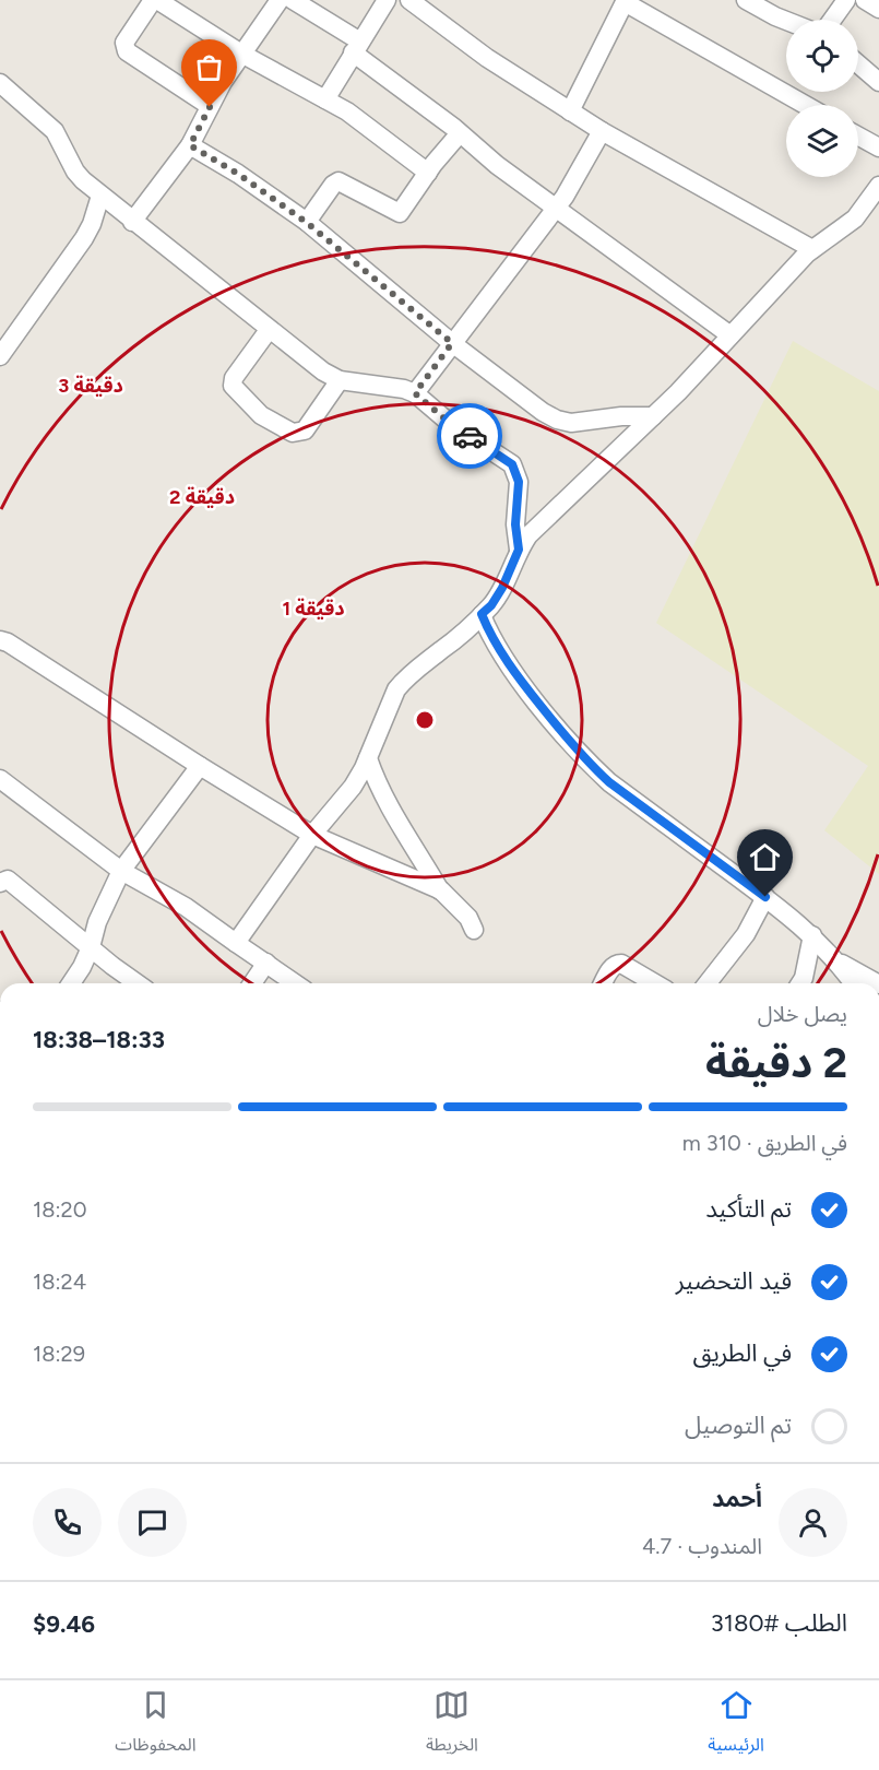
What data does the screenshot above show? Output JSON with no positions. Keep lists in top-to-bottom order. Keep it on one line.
{"page":{"heading":["2 دقيقة","يصل خلال","18:33–18:38"],"panel":["أحمد","المندوب · 4.7","الطلب #3180","$9.46"],"bar":"في الطريق · 310 m","list":[["تم التأكيد","18:20"],["قيد التحضير","18:24"],["في الطريق","18:29"],"تم التوصيل"],"tabs":["الرئيسية","الخريطة","المحفوظات"]},"rings":["3 دقيقة","2 دقيقة","1 دقيقة"]}
